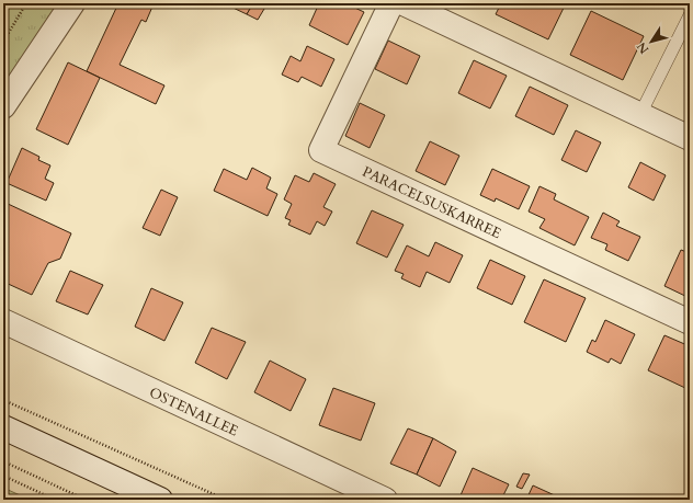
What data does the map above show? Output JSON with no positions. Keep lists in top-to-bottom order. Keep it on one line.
{"streets":{"street":["PARACELSUSKARREE","OSTENALLEE"]},"north":"bottom left"}
